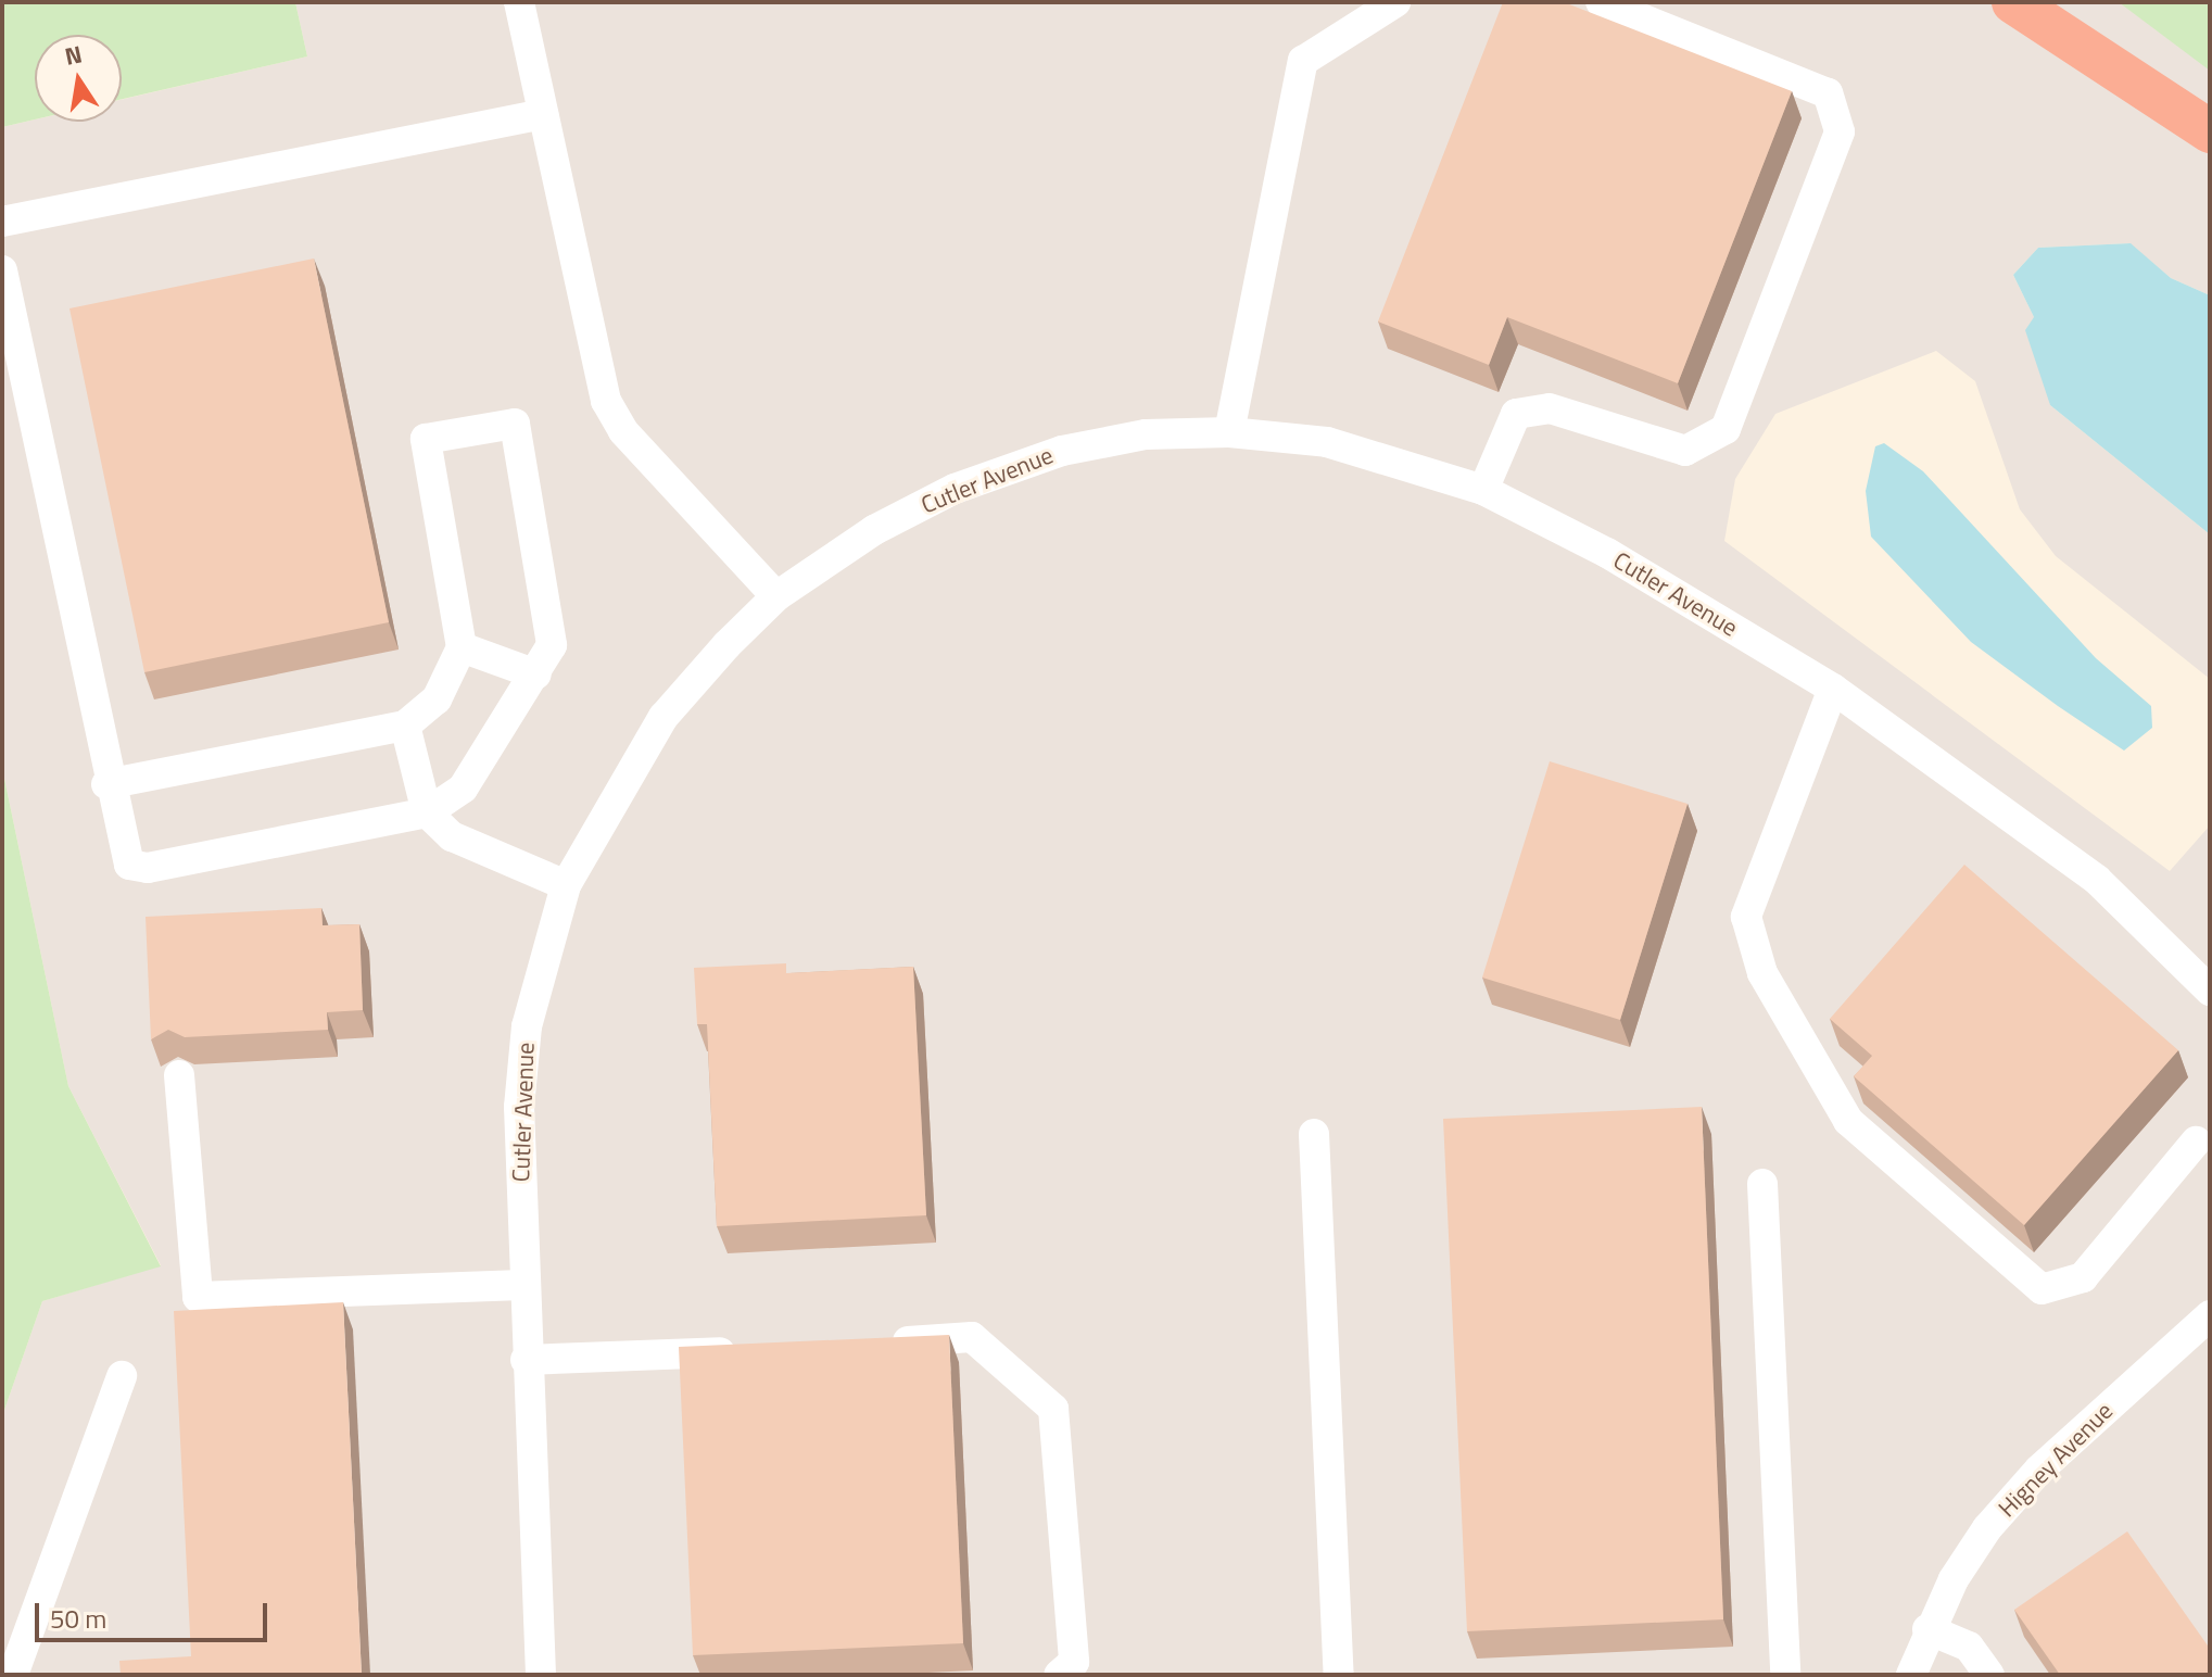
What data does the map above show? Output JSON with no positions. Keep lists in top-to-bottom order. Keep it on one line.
{"streets":{"street":["Cutler Avenue","Higney Avenue"]},"scale_bar":"50 m","north":"top"}
